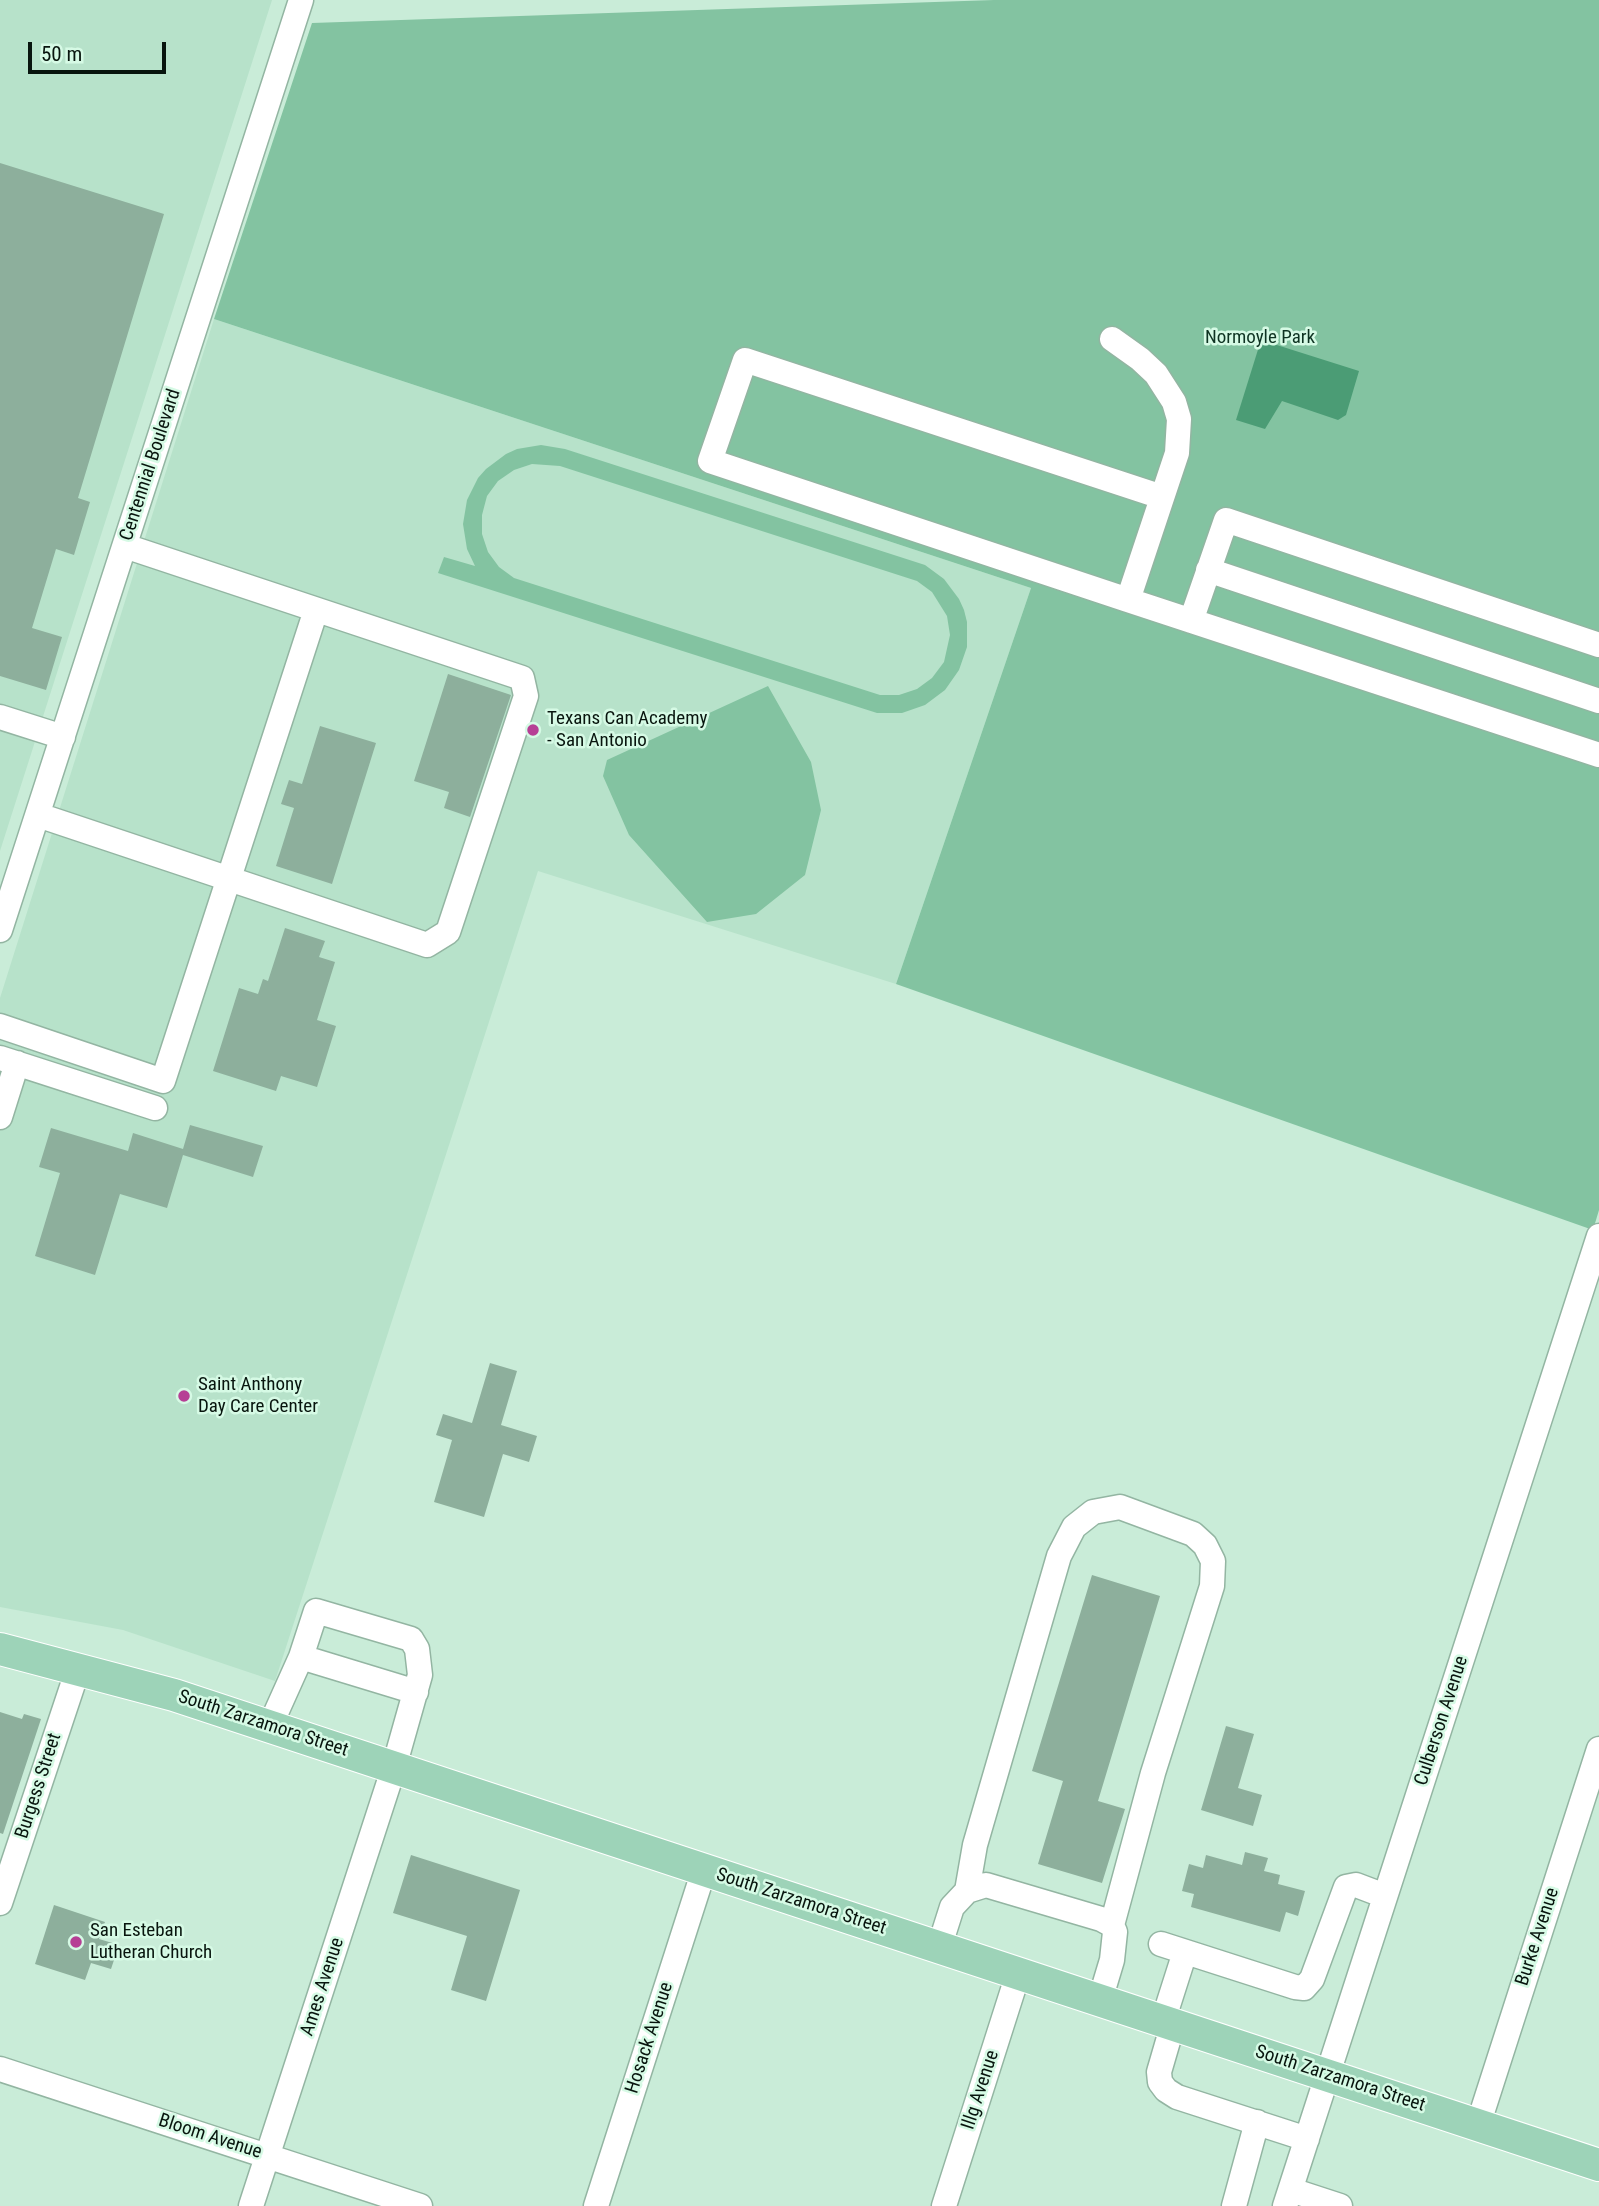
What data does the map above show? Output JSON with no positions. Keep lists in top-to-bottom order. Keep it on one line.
{"streets":{"main road":["South Zarzamora Street"],"street":["Centennial Boulevard","Culberson Avenue","Burgess Street","Burke Avenue","Ames Avenue","Hosack Avenue","Illg Avenue","Bloom Avenue"]},"crossings":[["Culberson Avenue","South Zarzamora Street"],["South Zarzamora Street","Burgess Street"],["South Zarzamora Street","Burke Avenue"],["South Zarzamora Street","Ames Avenue"],["South Zarzamora Street","Hosack Avenue"],["South Zarzamora Street","Illg Avenue"],["Ames Avenue","Bloom Avenue"]],"parks":["Normoyle Park"],"places":["Texans Can Academy - San Antonio","Saint Anthony Day Care Center","San Esteban Lutheran Church"],"scale_bar":"50 m"}
